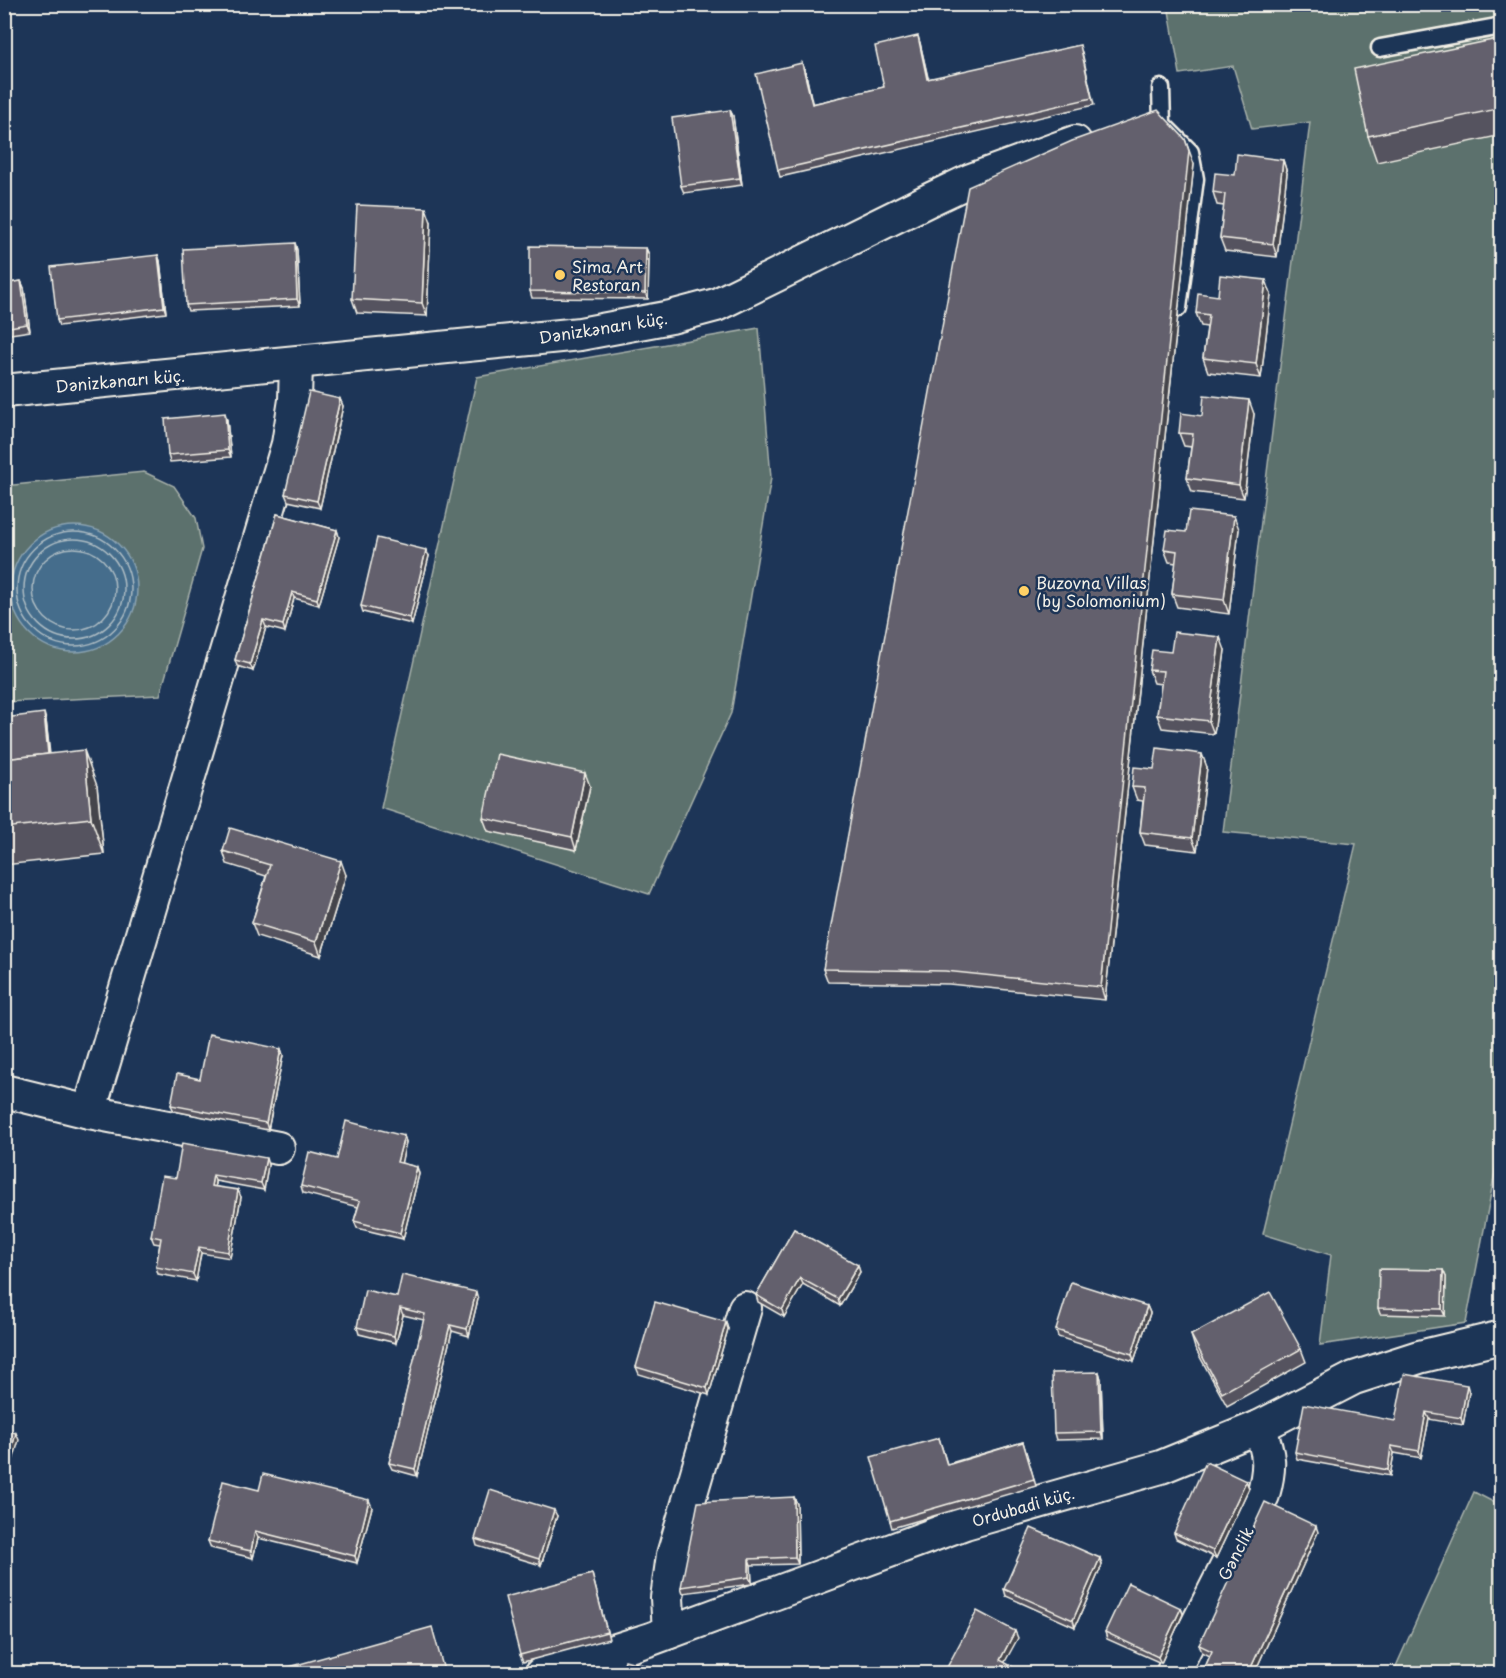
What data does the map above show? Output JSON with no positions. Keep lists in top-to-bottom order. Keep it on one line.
{"streets":{"street":["Dənizkənarı küç.","Ordubadi küç.","Gənclik"]},"crossings":[["Ordubadi küç.","Gənclik"]],"places":["Sima Art Restoran","Buzovna Villas (by Solomonium)"]}
